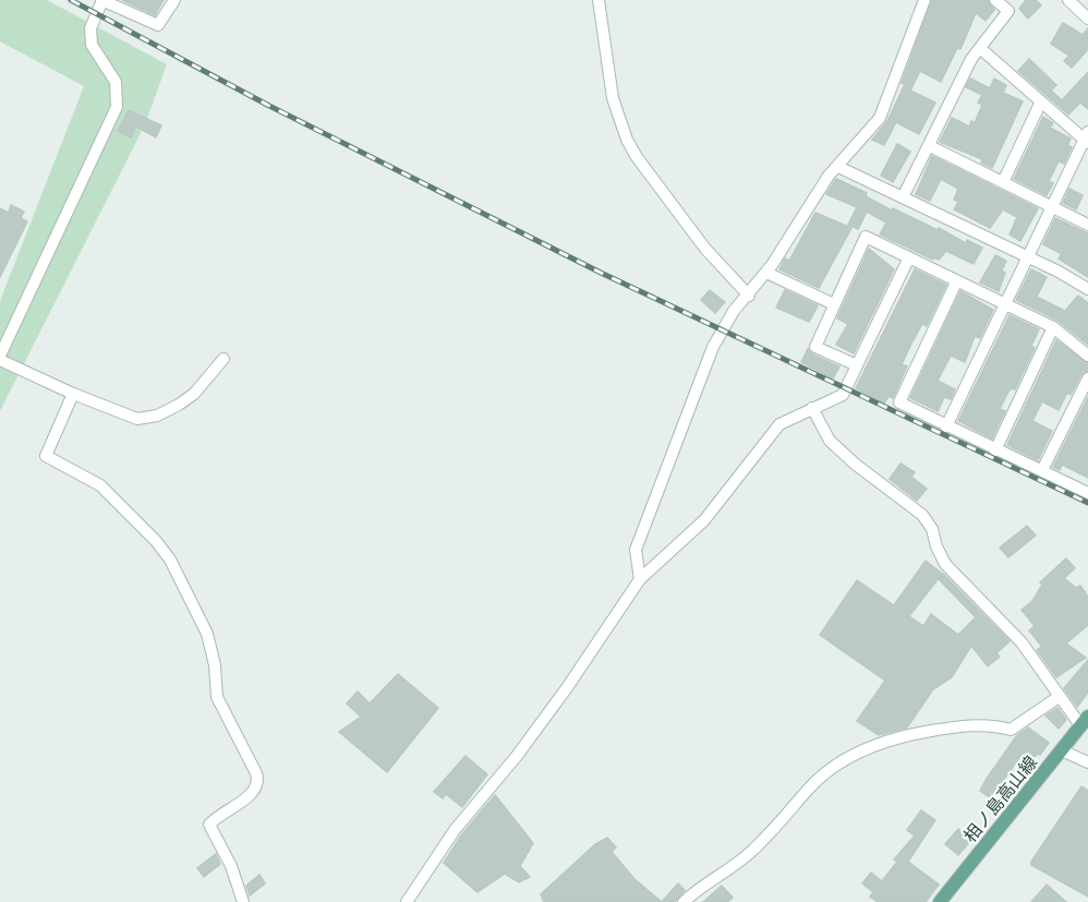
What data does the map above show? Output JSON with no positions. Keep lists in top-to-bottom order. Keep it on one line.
{"streets":{"main road":["相ノ島高山線"]}}
